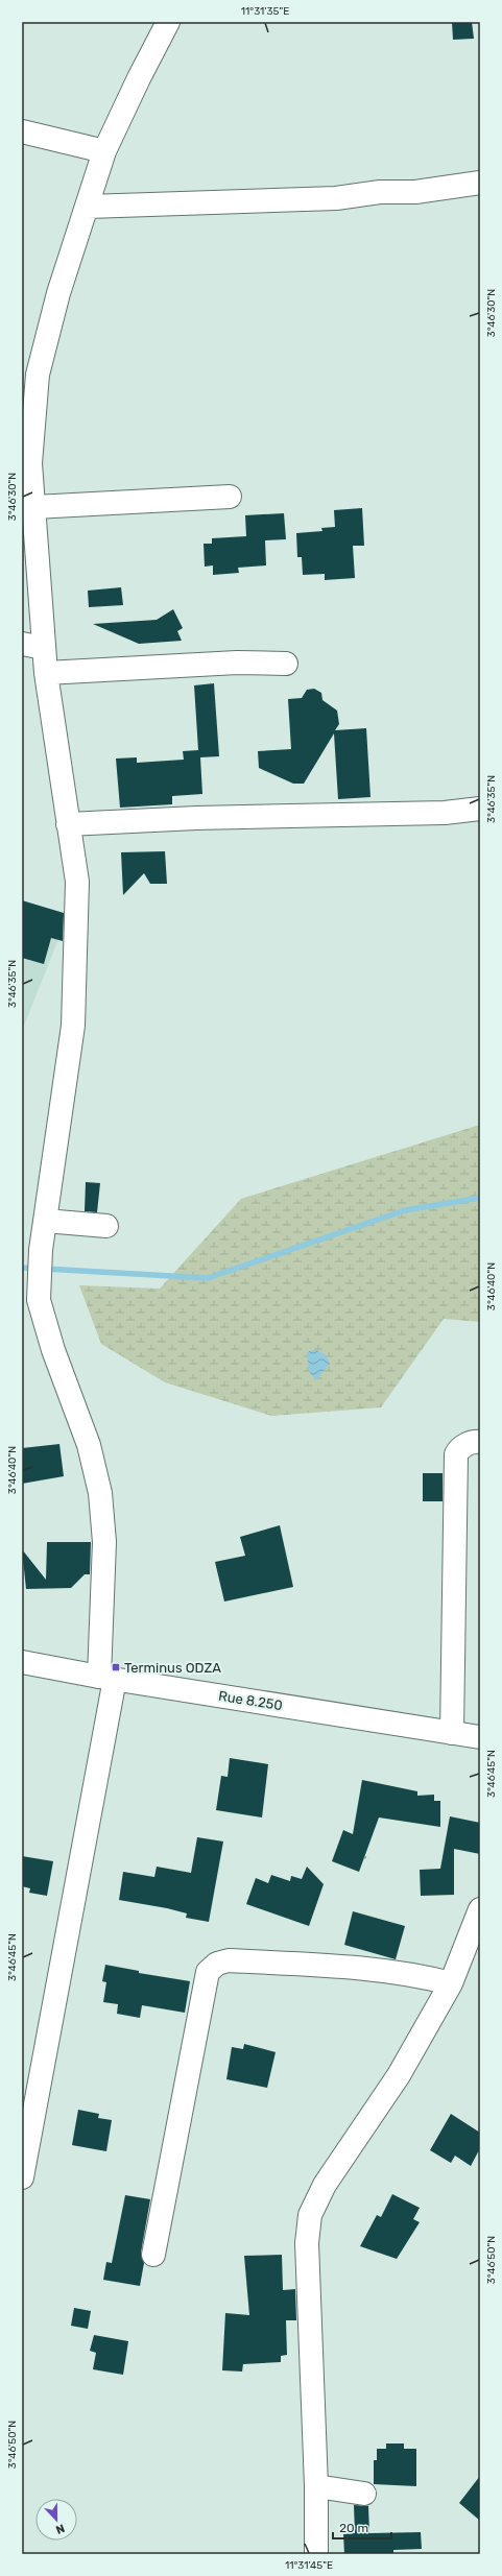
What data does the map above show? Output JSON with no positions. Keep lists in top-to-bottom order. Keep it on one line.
{"streets":{"main road":["Rue 8.250"]},"places":{"transit":["Terminus ODZA"]},"scale_bar":"20 m","north":"bottom","coordinates":["11°31'35\"E","3°46'30\"N","3°46'35\"N","3°46'40\"N","3°46'45\"N","3°46'50\"N","11°31'45\"E"]}
